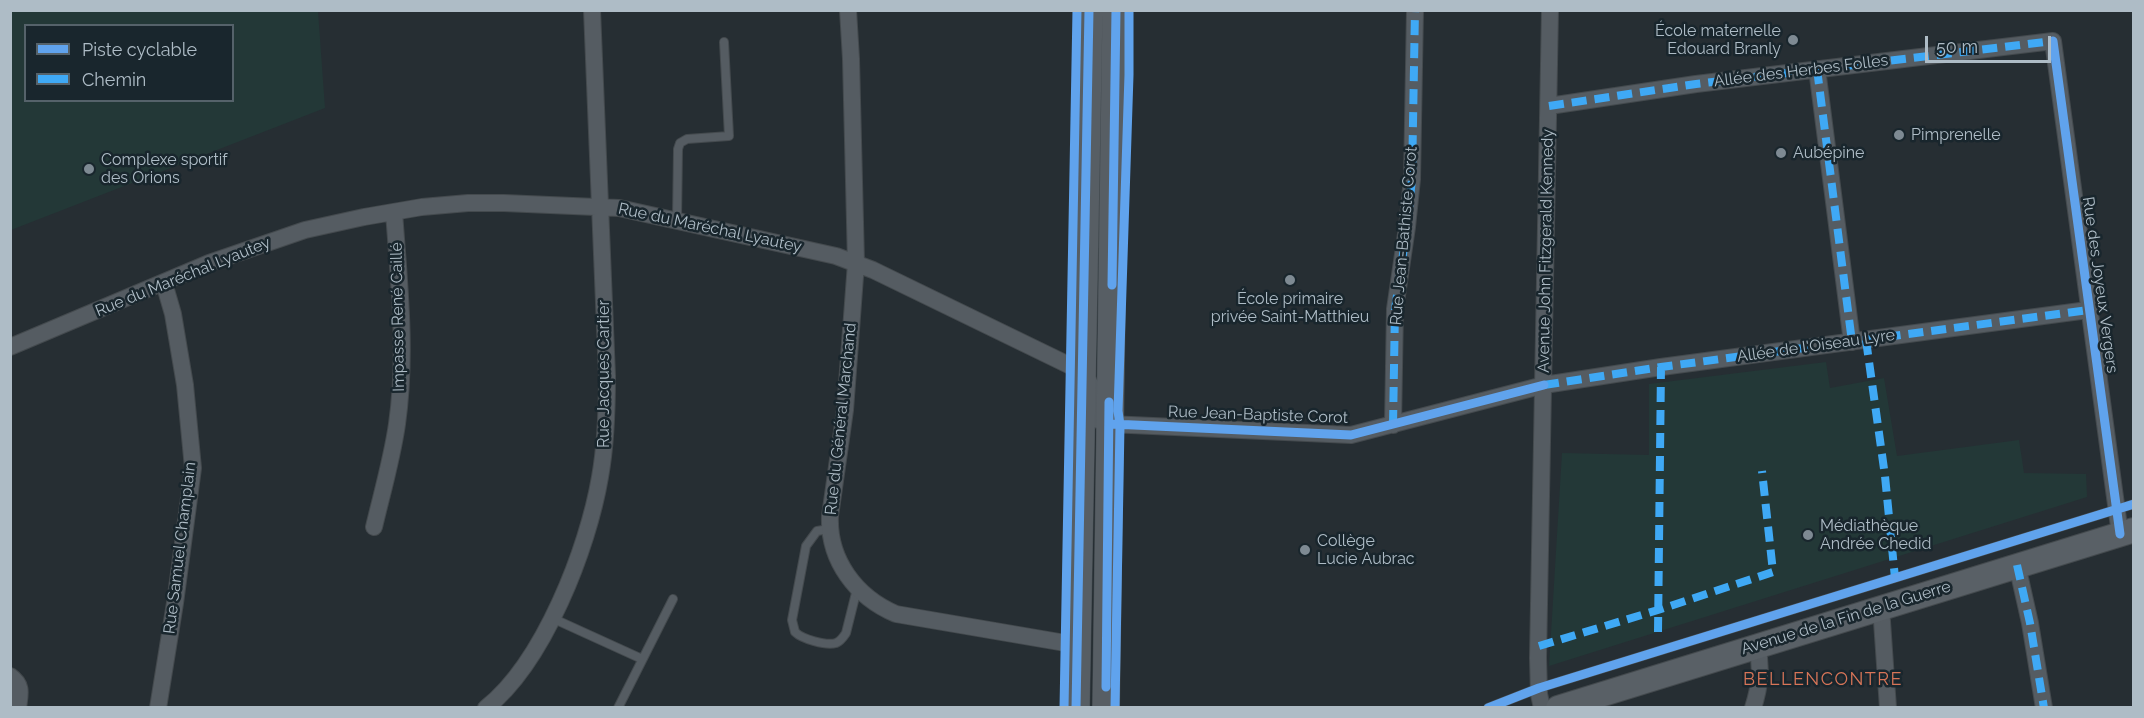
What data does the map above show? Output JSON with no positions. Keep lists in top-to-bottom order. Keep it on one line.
{"streets":{"main road":["Avenue de la Fin de la Guerre"],"street":["Allée des Herbes Folles","Rue du Maréchal Lyautey","Rue Jean-Bathiste Corot","Avenue John Fitzgerald Kennedy","Rue des Joyeux Vergers","Impasse René Caillé","Allée de l'Oiseau Lyre","Rue Jacques Cartier","Rue Jean-Baptiste Corot","Rue du Général Marchand","Rue Samuel Champlain"]},"crossings":[["Allée des Herbes Folles","Avenue John Fitzgerald Kennedy"],["Allée des Herbes Folles","Rue des Joyeux Vergers"],["Rue du Maréchal Lyautey","Impasse René Caillé"],["Rue du Maréchal Lyautey","Rue Jacques Cartier"],["Rue du Maréchal Lyautey","Rue du Général Marchand"],["Rue du Maréchal Lyautey","Rue Samuel Champlain"],["Rue Jean-Bathiste Corot","Rue Jean-Baptiste Corot"],["Avenue John Fitzgerald Kennedy","Allée de l'Oiseau Lyre"],["Avenue John Fitzgerald Kennedy","Rue Jean-Baptiste Corot"],["Rue des Joyeux Vergers","Allée de l'Oiseau Lyre"],["Rue des Joyeux Vergers","Avenue de la Fin de la Guerre"],["Allée de l'Oiseau Lyre","Rue Jean-Baptiste Corot"]],"districts":["BELLENCONTRE"],"places":["École maternelle Edouard Branly","Pimprenelle","Aubépine","Complexe sportif des Orions","École primaire privée Saint-Matthieu","Médiathèque Andrée Chedid","Collège Lucie Aubrac"],"legend":["Piste cyclable","Chemin"],"scale_bar":"50 m"}
